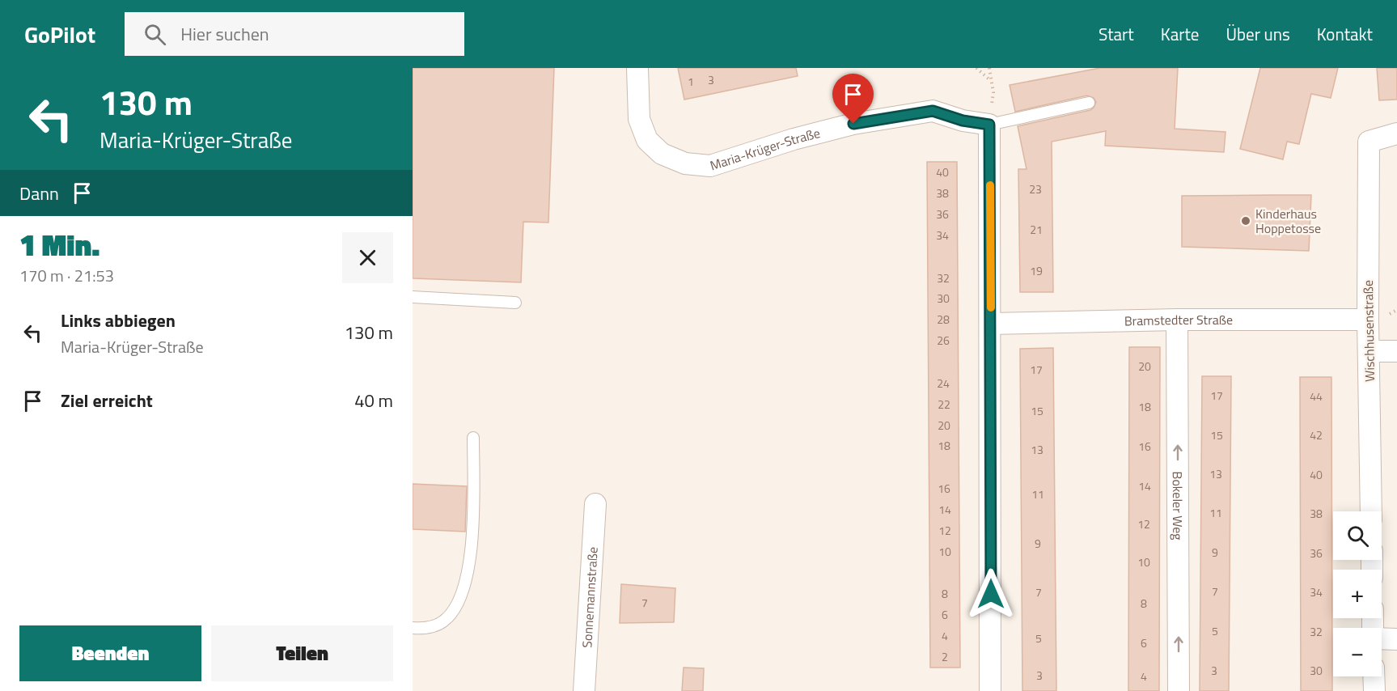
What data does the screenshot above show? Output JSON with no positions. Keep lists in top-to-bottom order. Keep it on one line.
{"streets":{"street":["Maria-Krüger-Straße","Bramstedter Straße","Wischhusenstraße","Bokeler Weg","Sonnemannstraße"]},"crossings":[["Bramstedter Straße","Wischhusenstraße"],["Bramstedter Straße","Bokeler Weg"]],"one_way":["Bokeler Weg"],"places":["Kinderhaus Hoppetosse"],"house_numbers":["3","1","40","23","38","36","21","34","19","32","30","28","26","20","17","24","17","44","22","18","15","20","15","42","18","16","13","13","40","14","16","11","14","11","38","12","12","9","10","9","36","10","7","7","34","8","7","8","6","5","32","4","5","6","2","3","30","3","4"],"page":{"header":"GoPilot","search":"Hier suchen","nav":["Start","Karte","Über uns","Kontakt"],"turn":["130 m","Maria-Krüger-Straße"],"then":"Dann","heading":["1 Min.","170 m · 21:53"],"list":[{"name":"Links abbiegen","note":"Maria-Krüger-Straße","value":"130 m"},{"name":"Ziel erreicht","value":"40 m"}],"map_buttons":["+","−"],"buttons":["Beenden","Teilen"]}}
